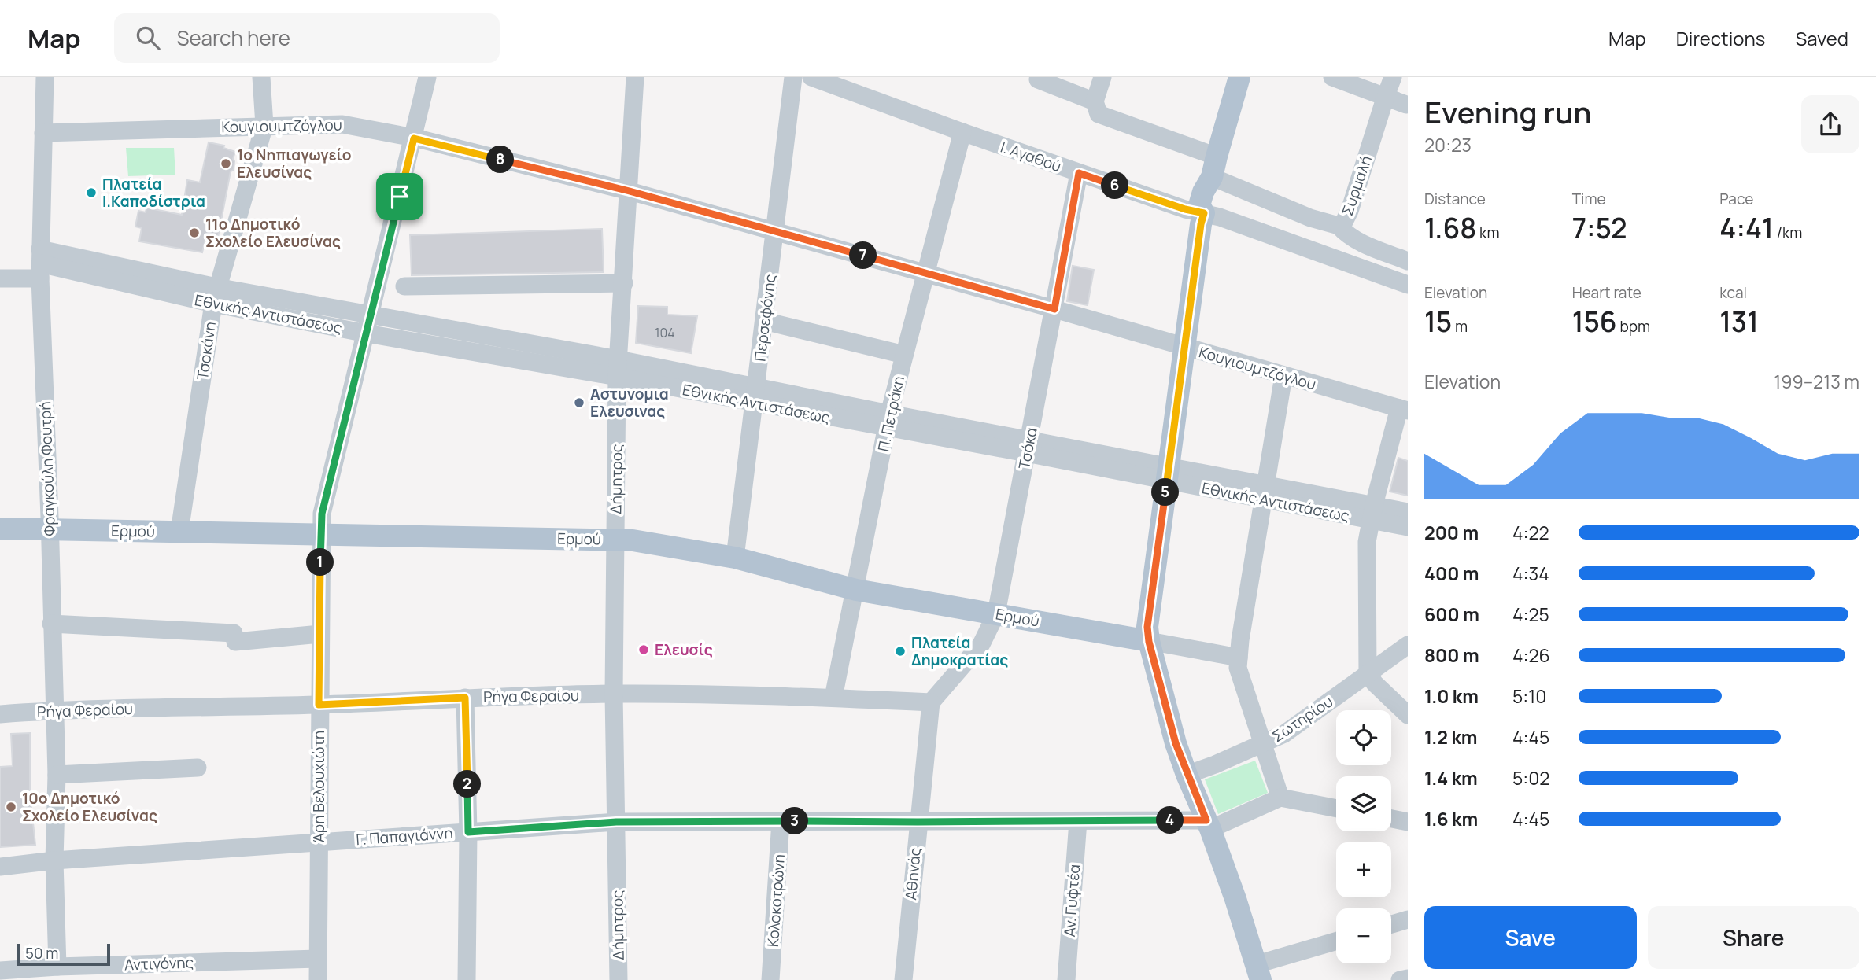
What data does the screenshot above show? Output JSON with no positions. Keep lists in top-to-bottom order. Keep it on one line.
{"streets":{"main road":["Ερμού"],"street":["Κουγιουμτζόγλου","Ι. Αγαθού","Συρμαλή","Εθνικής Αντιστάσεως","Περσεφόνης","Τσοκάνη","Π. Πετράκη","Τσόκα","Φραγκούλη Φουτρή","Δήμητρος","Ρήγα Φεραίου","Σωτηρίου","Άρη Βελουχιώτη","Γ. Παπαγιάννη","Αθηνάς","Κολοκοτρώνη","Αν. Γυφτέα","Αντιγόνης"]},"crossings":[["Κουγιουμτζόγλου","Περσεφόνης"],["Κουγιουμτζόγλου","Τσοκάνη"],["Κουγιουμτζόγλου","Π. Πετράκη"],["Κουγιουμτζόγλου","Τσόκα"],["Κουγιουμτζόγλου","Φραγκούλη Φουτρή"],["Κουγιουμτζόγλου","Δήμητρος"],["Κουγιουμτζόγλου","Άρη Βελουχιώτη"],["Ι. Αγαθού","Π. Πετράκη"],["Ι. Αγαθού","Τσόκα"],["Εθνικής Αντιστάσεως","Περσεφόνης"],["Εθνικής Αντιστάσεως","Τσοκάνη"],["Εθνικής Αντιστάσεως","Π. Πετράκη"],["Εθνικής Αντιστάσεως","Τσόκα"],["Εθνικής Αντιστάσεως","Φραγκούλη Φουτρή"],["Εθνικής Αντιστάσεως","Δήμητρος"],["Εθνικής Αντιστάσεως","Άρη Βελουχιώτη"],["Περσεφόνης","Ερμού"],["Τσοκάνη","Ερμού"],["Π. Πετράκη","Ερμού"],["Π. Πετράκη","Ρήγα Φεραίου"],["Τσόκα","Ερμού"],["Τσόκα","Ρήγα Φεραίου"],["Τσόκα","Αθηνάς"],["Φραγκούλη Φουτρή","Ερμού"],["Φραγκούλη Φουτρή","Ρήγα Φεραίου"],["Φραγκούλη Φουτρή","Γ. Παπαγιάννη"],["Φραγκούλη Φουτρή","Αντιγόνης"],["Δήμητρος","Ερμού"],["Δήμητρος","Ρήγα Φεραίου"],["Δήμητρος","Γ. Παπαγιάννη"],["Ερμού","Άρη Βελουχιώτη"],["Ρήγα Φεραίου","Άρη Βελουχιώτη"],["Ρήγα Φεραίου","Αθηνάς"],["Άρη Βελουχιώτη","Γ. Παπαγιάννη"],["Άρη Βελουχιώτη","Αντιγόνης"],["Γ. Παπαγιάννη","Αθηνάς"],["Γ. Παπαγιάννη","Κολοκοτρώνη"],["Γ. Παπαγιάννη","Αν. Γυφτέα"]],"places":["1ο Νηπιαγωγείο Ελευσίνας","Πλατεία Ι.Καποδίστρια","11ο Δημοτικό Σχολείο Ελευσίνας","Αστυνομια Ελευσινας","Ελευσίς","Πλατεία Δημοκρατίας","10ο Δημοτικό Σχολείο Ελευσίνας"],"house_numbers":["104"],"scale_bar":"50 m","page":{"header":"Map","search":"Search here","nav":["Map","Directions","Saved"],"heading":["Evening run","20:23"],"pins":["8","6","7","5","1","2","4","3"],"stats":[["Distance","1.68 km"],["Time","7:52"],["Pace","4:41 /km"],["Elevation","15 m"],["Heart rate","156 bpm"],["kcal","131"]],"chart":["Elevation","199–213 m"],"list":[{"name":"200 m","note":"4:22"},{"name":"400 m","note":"4:34"},{"name":"600 m","note":"4:25"},{"name":"800 m","note":"4:26"},{"name":"1.0 km","note":"5:10"},{"name":"1.2 km","note":"4:45"},{"name":"1.4 km","note":"5:02"},{"name":"1.6 km","note":"4:45"}],"map_buttons":["+","−"],"buttons":["Save","Share"],"scale":"50 m"}}
